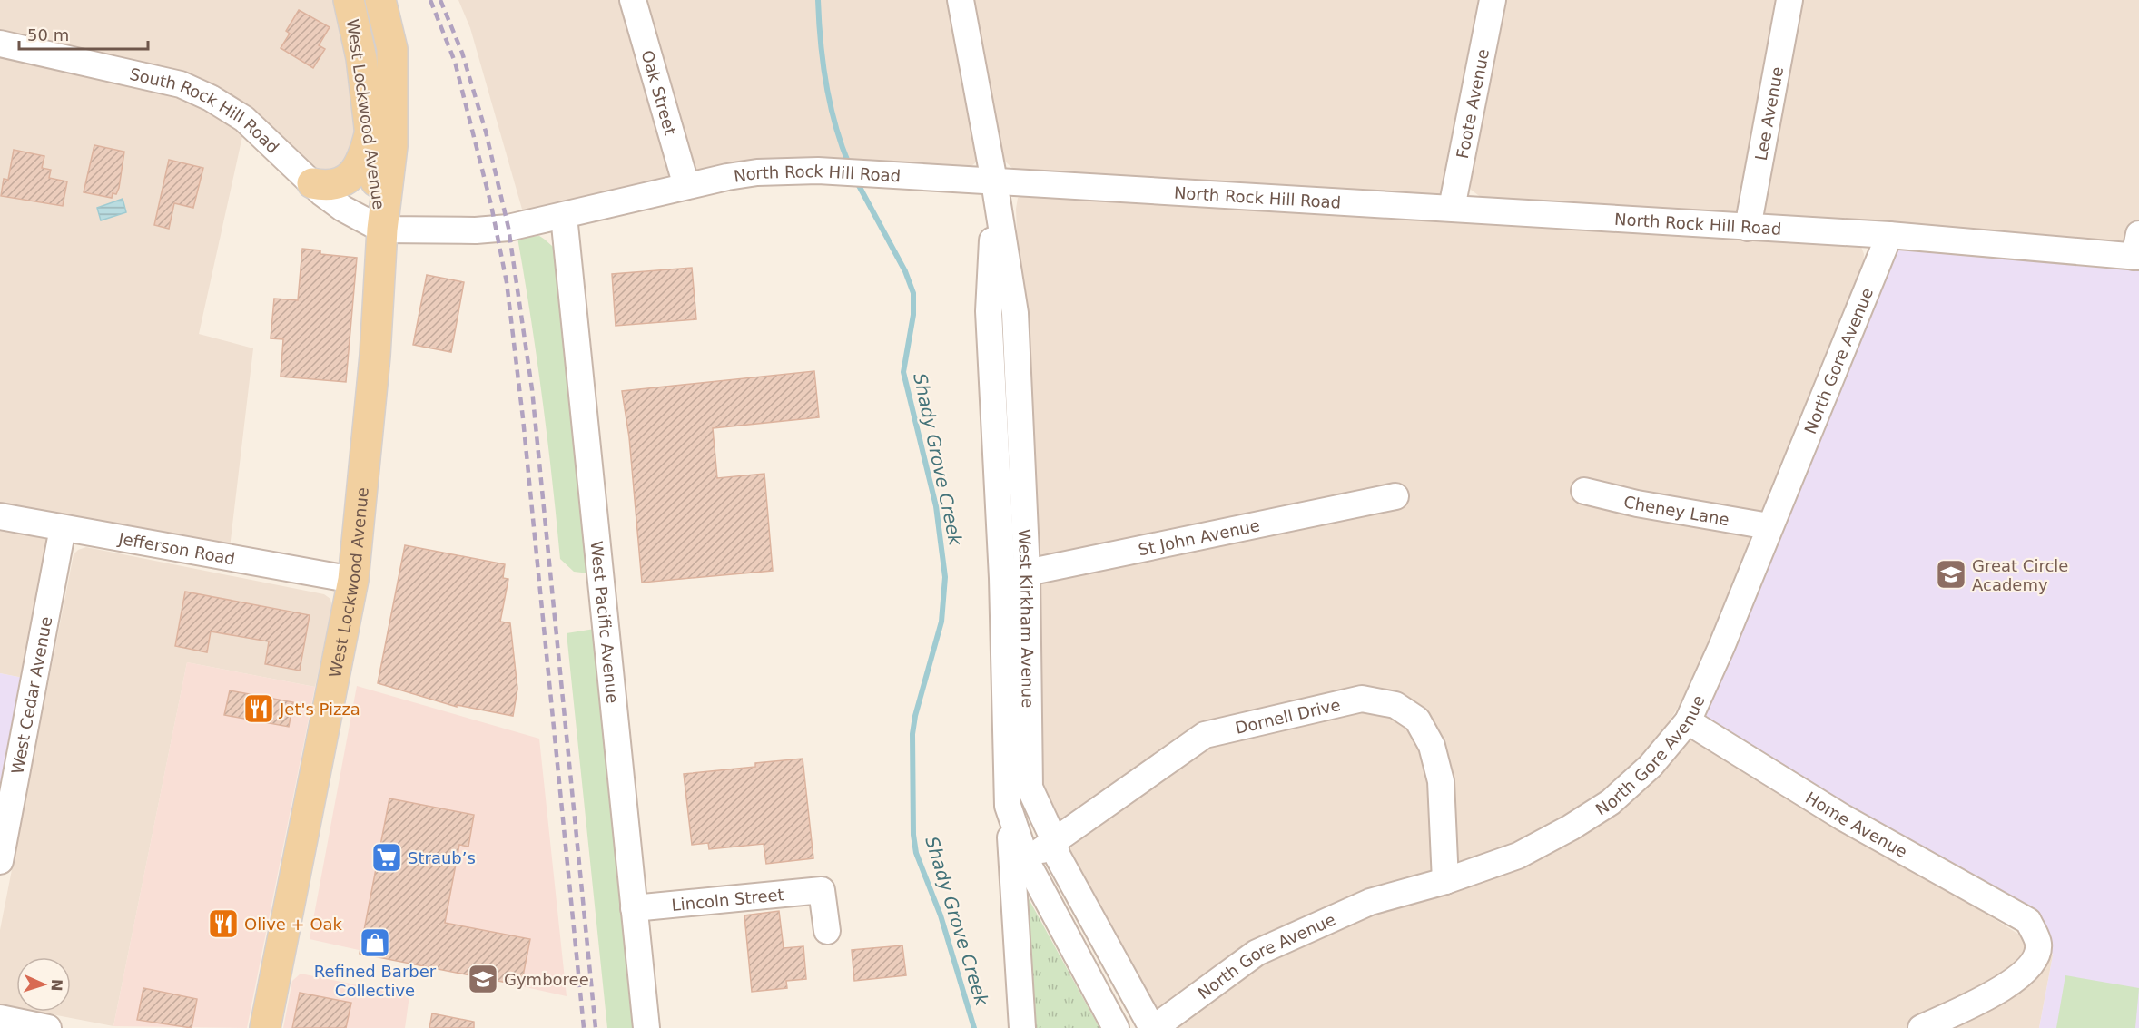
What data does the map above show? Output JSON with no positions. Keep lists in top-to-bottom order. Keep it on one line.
{"streets":{"main road":["West Lockwood Avenue"],"street":["Oak Street","Foote Avenue","South Rock Hill Road","Lee Avenue","North Rock Hill Road","North Gore Avenue","Cheney Lane","St John Avenue","Jefferson Road","West Kirkham Avenue","West Pacific Avenue","West Cedar Avenue","Dornell Drive","Home Avenue","Lincoln Street"]},"crossings":[["Oak Street","North Rock Hill Road"],["Foote Avenue","North Rock Hill Road"],["South Rock Hill Road","West Lockwood Avenue"],["South Rock Hill Road","North Rock Hill Road"],["Lee Avenue","North Rock Hill Road"],["West Lockwood Avenue","North Rock Hill Road"],["West Lockwood Avenue","Jefferson Road"],["North Rock Hill Road","North Gore Avenue"],["North Rock Hill Road","West Kirkham Avenue"],["North Rock Hill Road","West Pacific Avenue"],["North Gore Avenue","Cheney Lane"],["North Gore Avenue","West Kirkham Avenue"],["North Gore Avenue","Dornell Drive"],["North Gore Avenue","Home Avenue"],["St John Avenue","West Kirkham Avenue"],["Jefferson Road","West Cedar Avenue"],["West Kirkham Avenue","Dornell Drive"],["West Pacific Avenue","Lincoln Street"]],"water":["Shady Grove Creek"],"places":{"school or university":["Great Circle Academy","Gymboree"],"restaurant":["Jet's Pizza","Olive + Oak"],"supermarket":["Straub’s"],"shop":["Refined Barber Collective"]},"scale_bar":"50 m","north":"right"}
